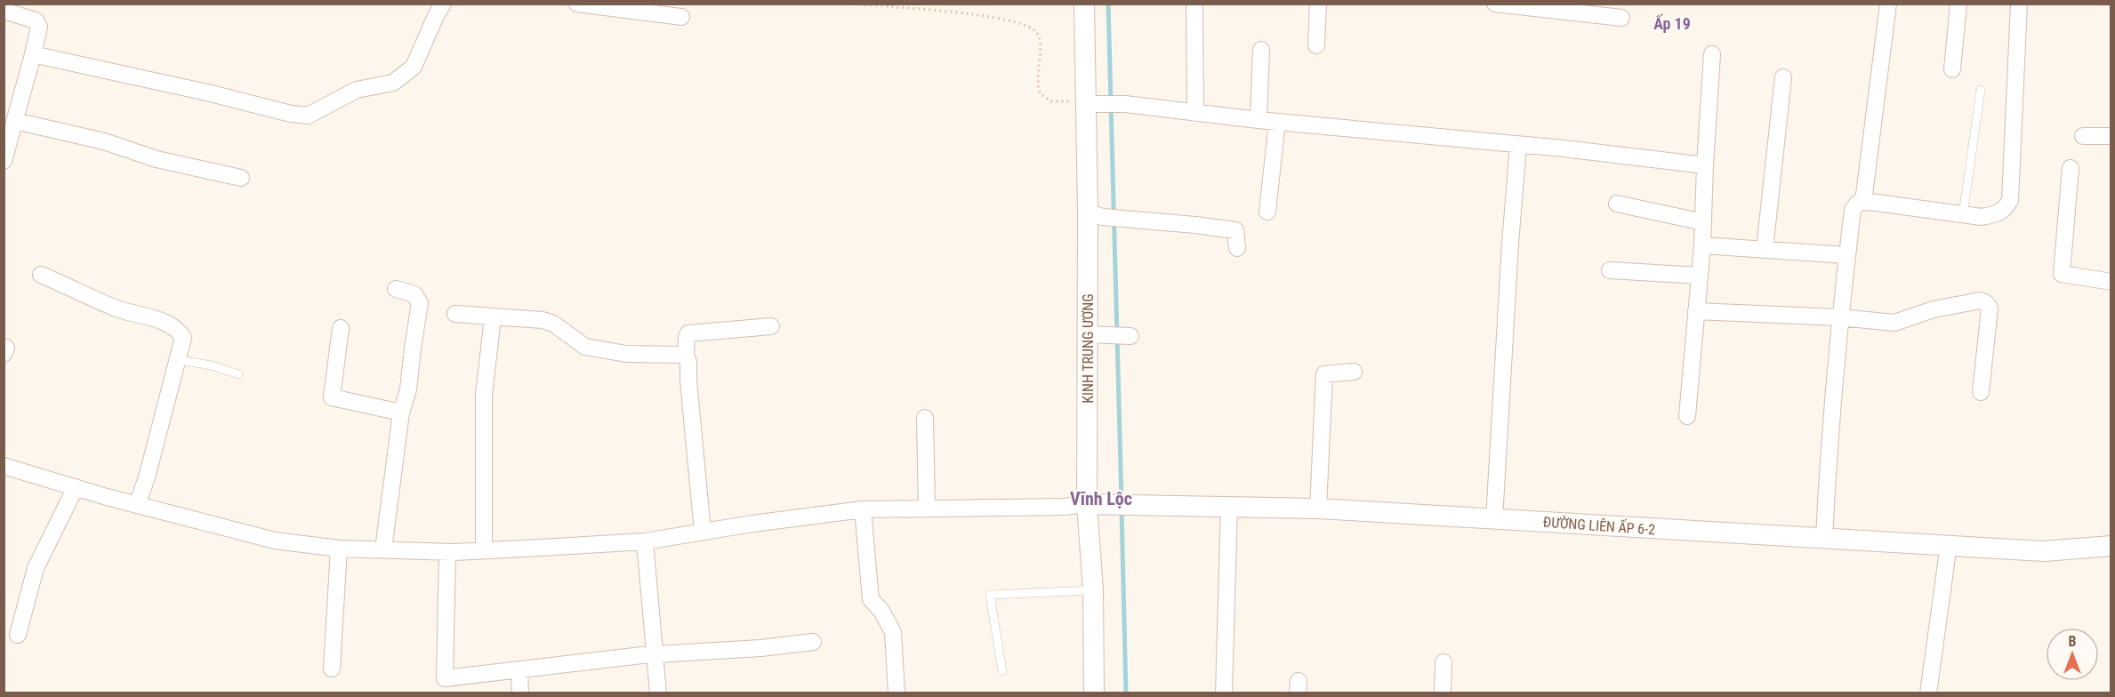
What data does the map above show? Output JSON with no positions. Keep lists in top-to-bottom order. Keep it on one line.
{"streets":{"street":["KINH TRUNG ƯƠNG","ĐƯỜNG LIÊN ẤP 6-2"]},"crossings":[["KINH TRUNG ƯƠNG","ĐƯỜNG LIÊN ẤP 6-2"]],"districts":["Ấp 19","Vĩnh Lộc"],"north":"top"}
